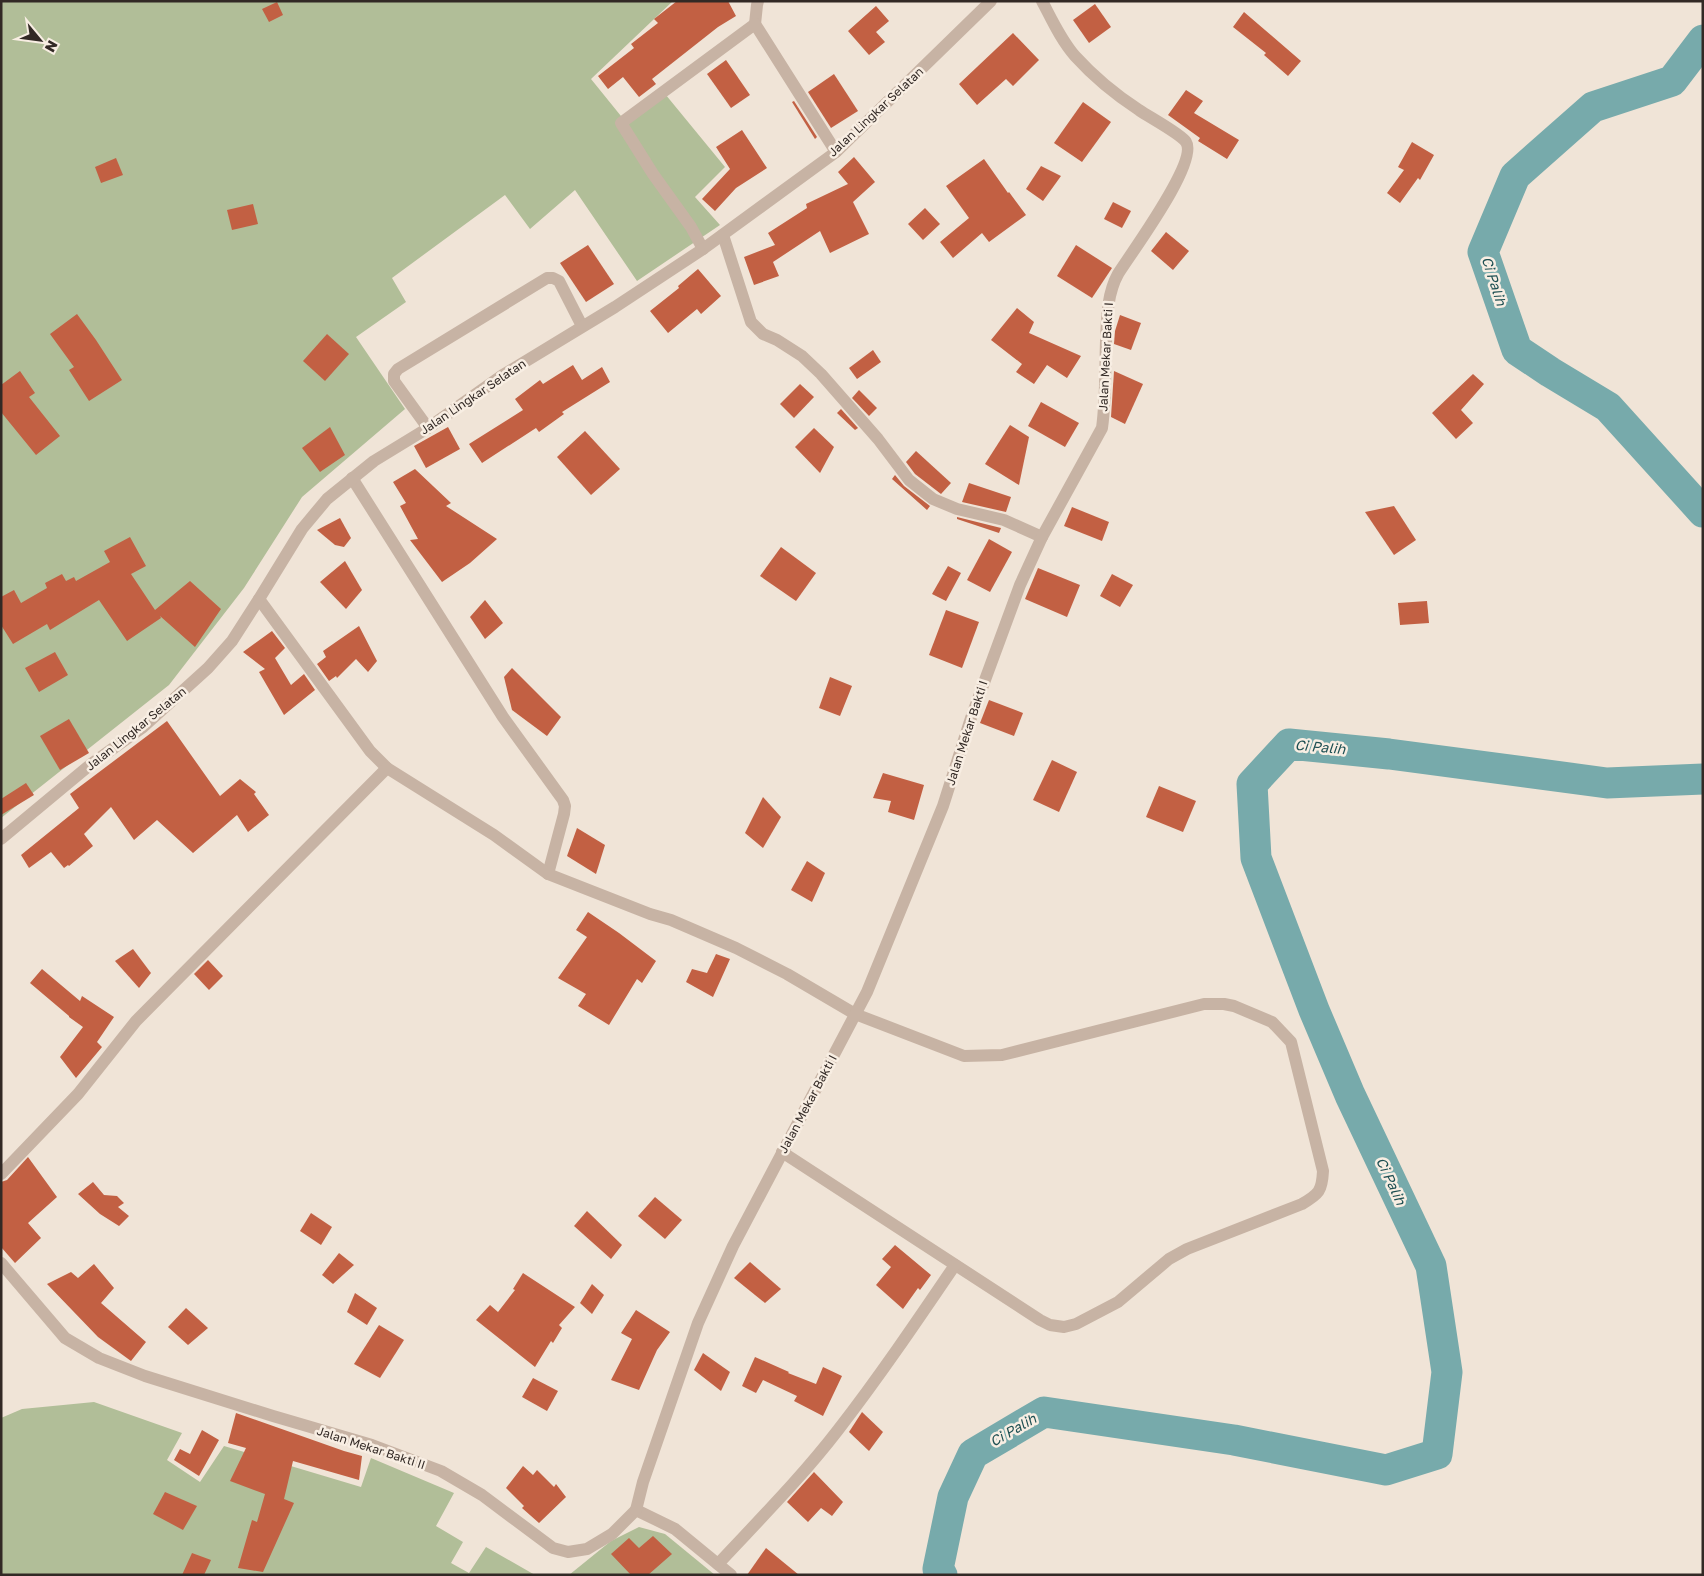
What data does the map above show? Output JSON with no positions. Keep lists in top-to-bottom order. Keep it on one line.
{"streets":{"street":["Jalan Lingkar Selatan","Jalan Mekar Bakti I","Jalan Mekar Bakti II"]},"crossings":[["Jalan Mekar Bakti I","Jalan Mekar Bakti II"]],"water":["Ci Palih"],"north":"bottom right"}
